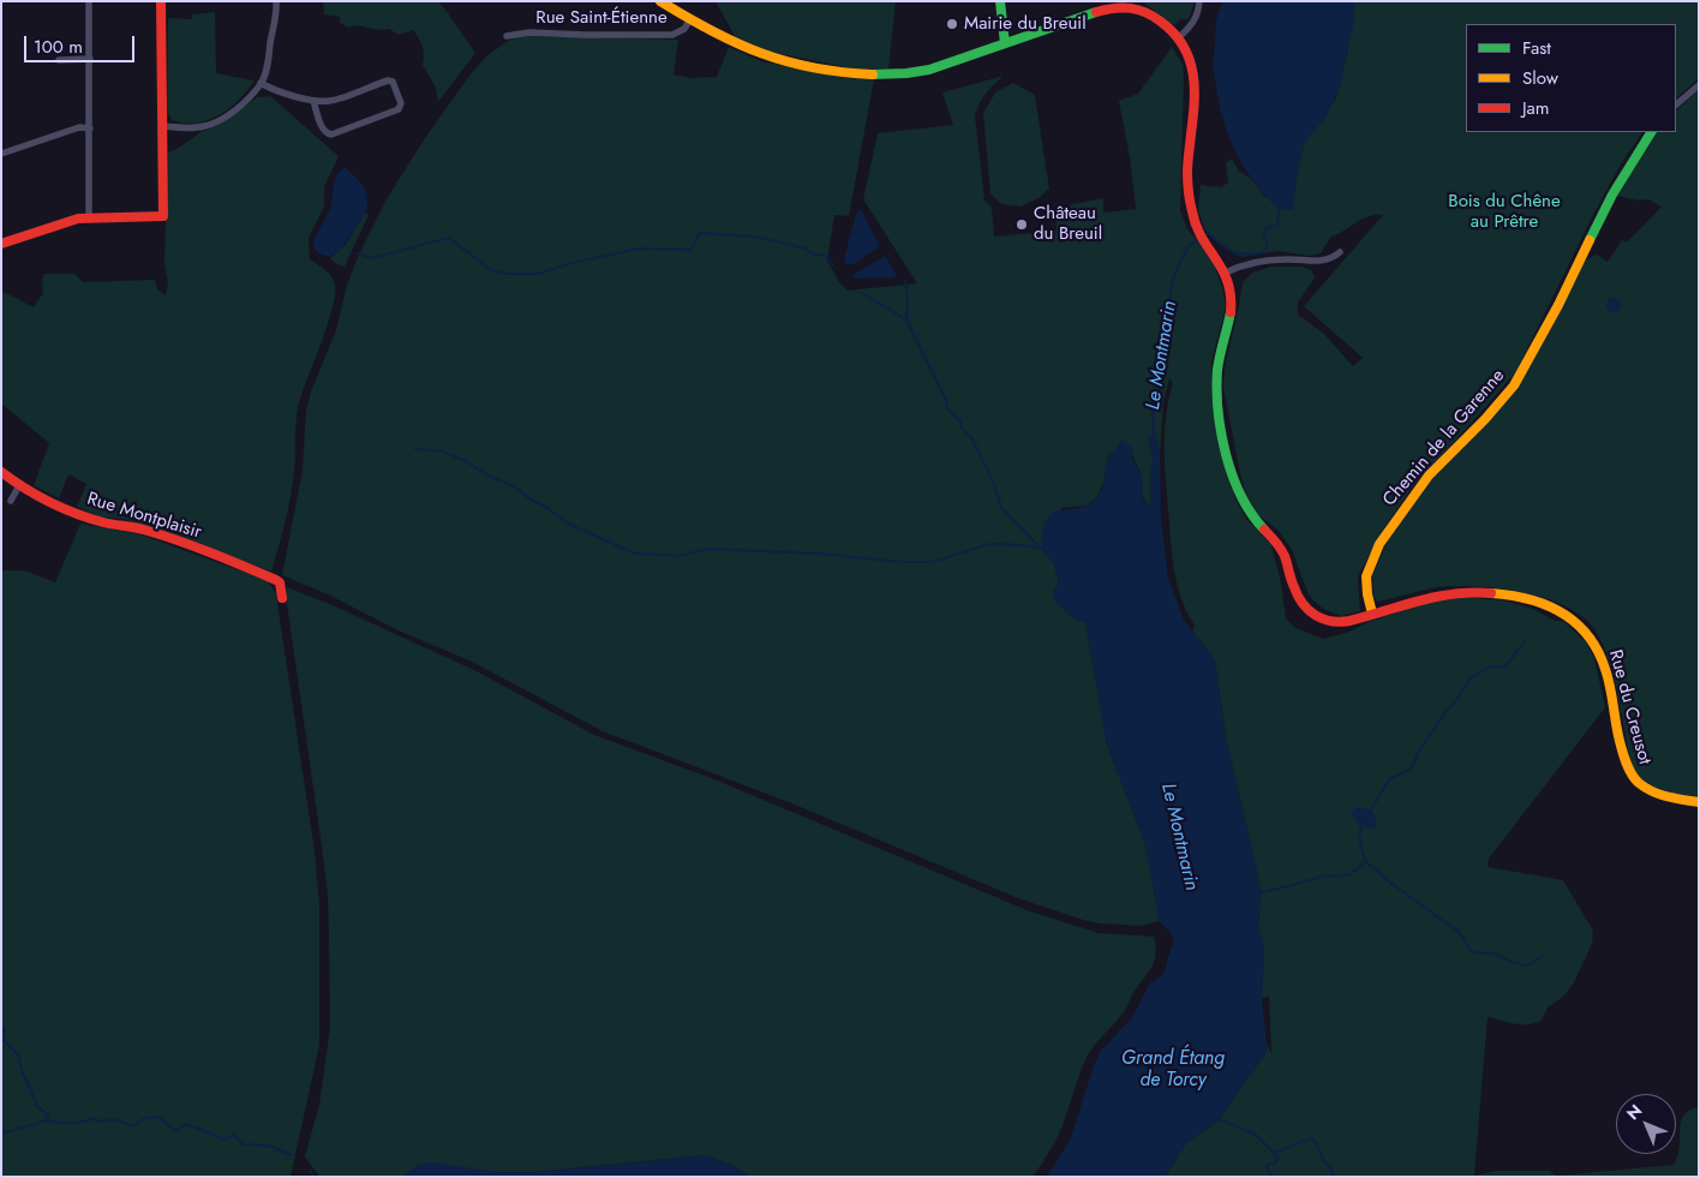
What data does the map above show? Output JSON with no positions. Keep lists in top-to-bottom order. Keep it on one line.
{"streets":{"street":["Rue Saint-Étienne","Chemin de la Garenne","Rue Montplaisir","Rue du Creusot"]},"crossings":[["Rue Saint-Étienne","Rue du Creusot"],["Chemin de la Garenne","Rue du Creusot"]],"water":["Le Montmarin","Grand Étang de Torcy"],"parks":["Bois du Chêne au Prêtre"],"places":["Mairie du Breuil","Château du Breuil"],"legend":["Fast","Slow","Jam"],"scale_bar":"100 m","north":"top left"}
